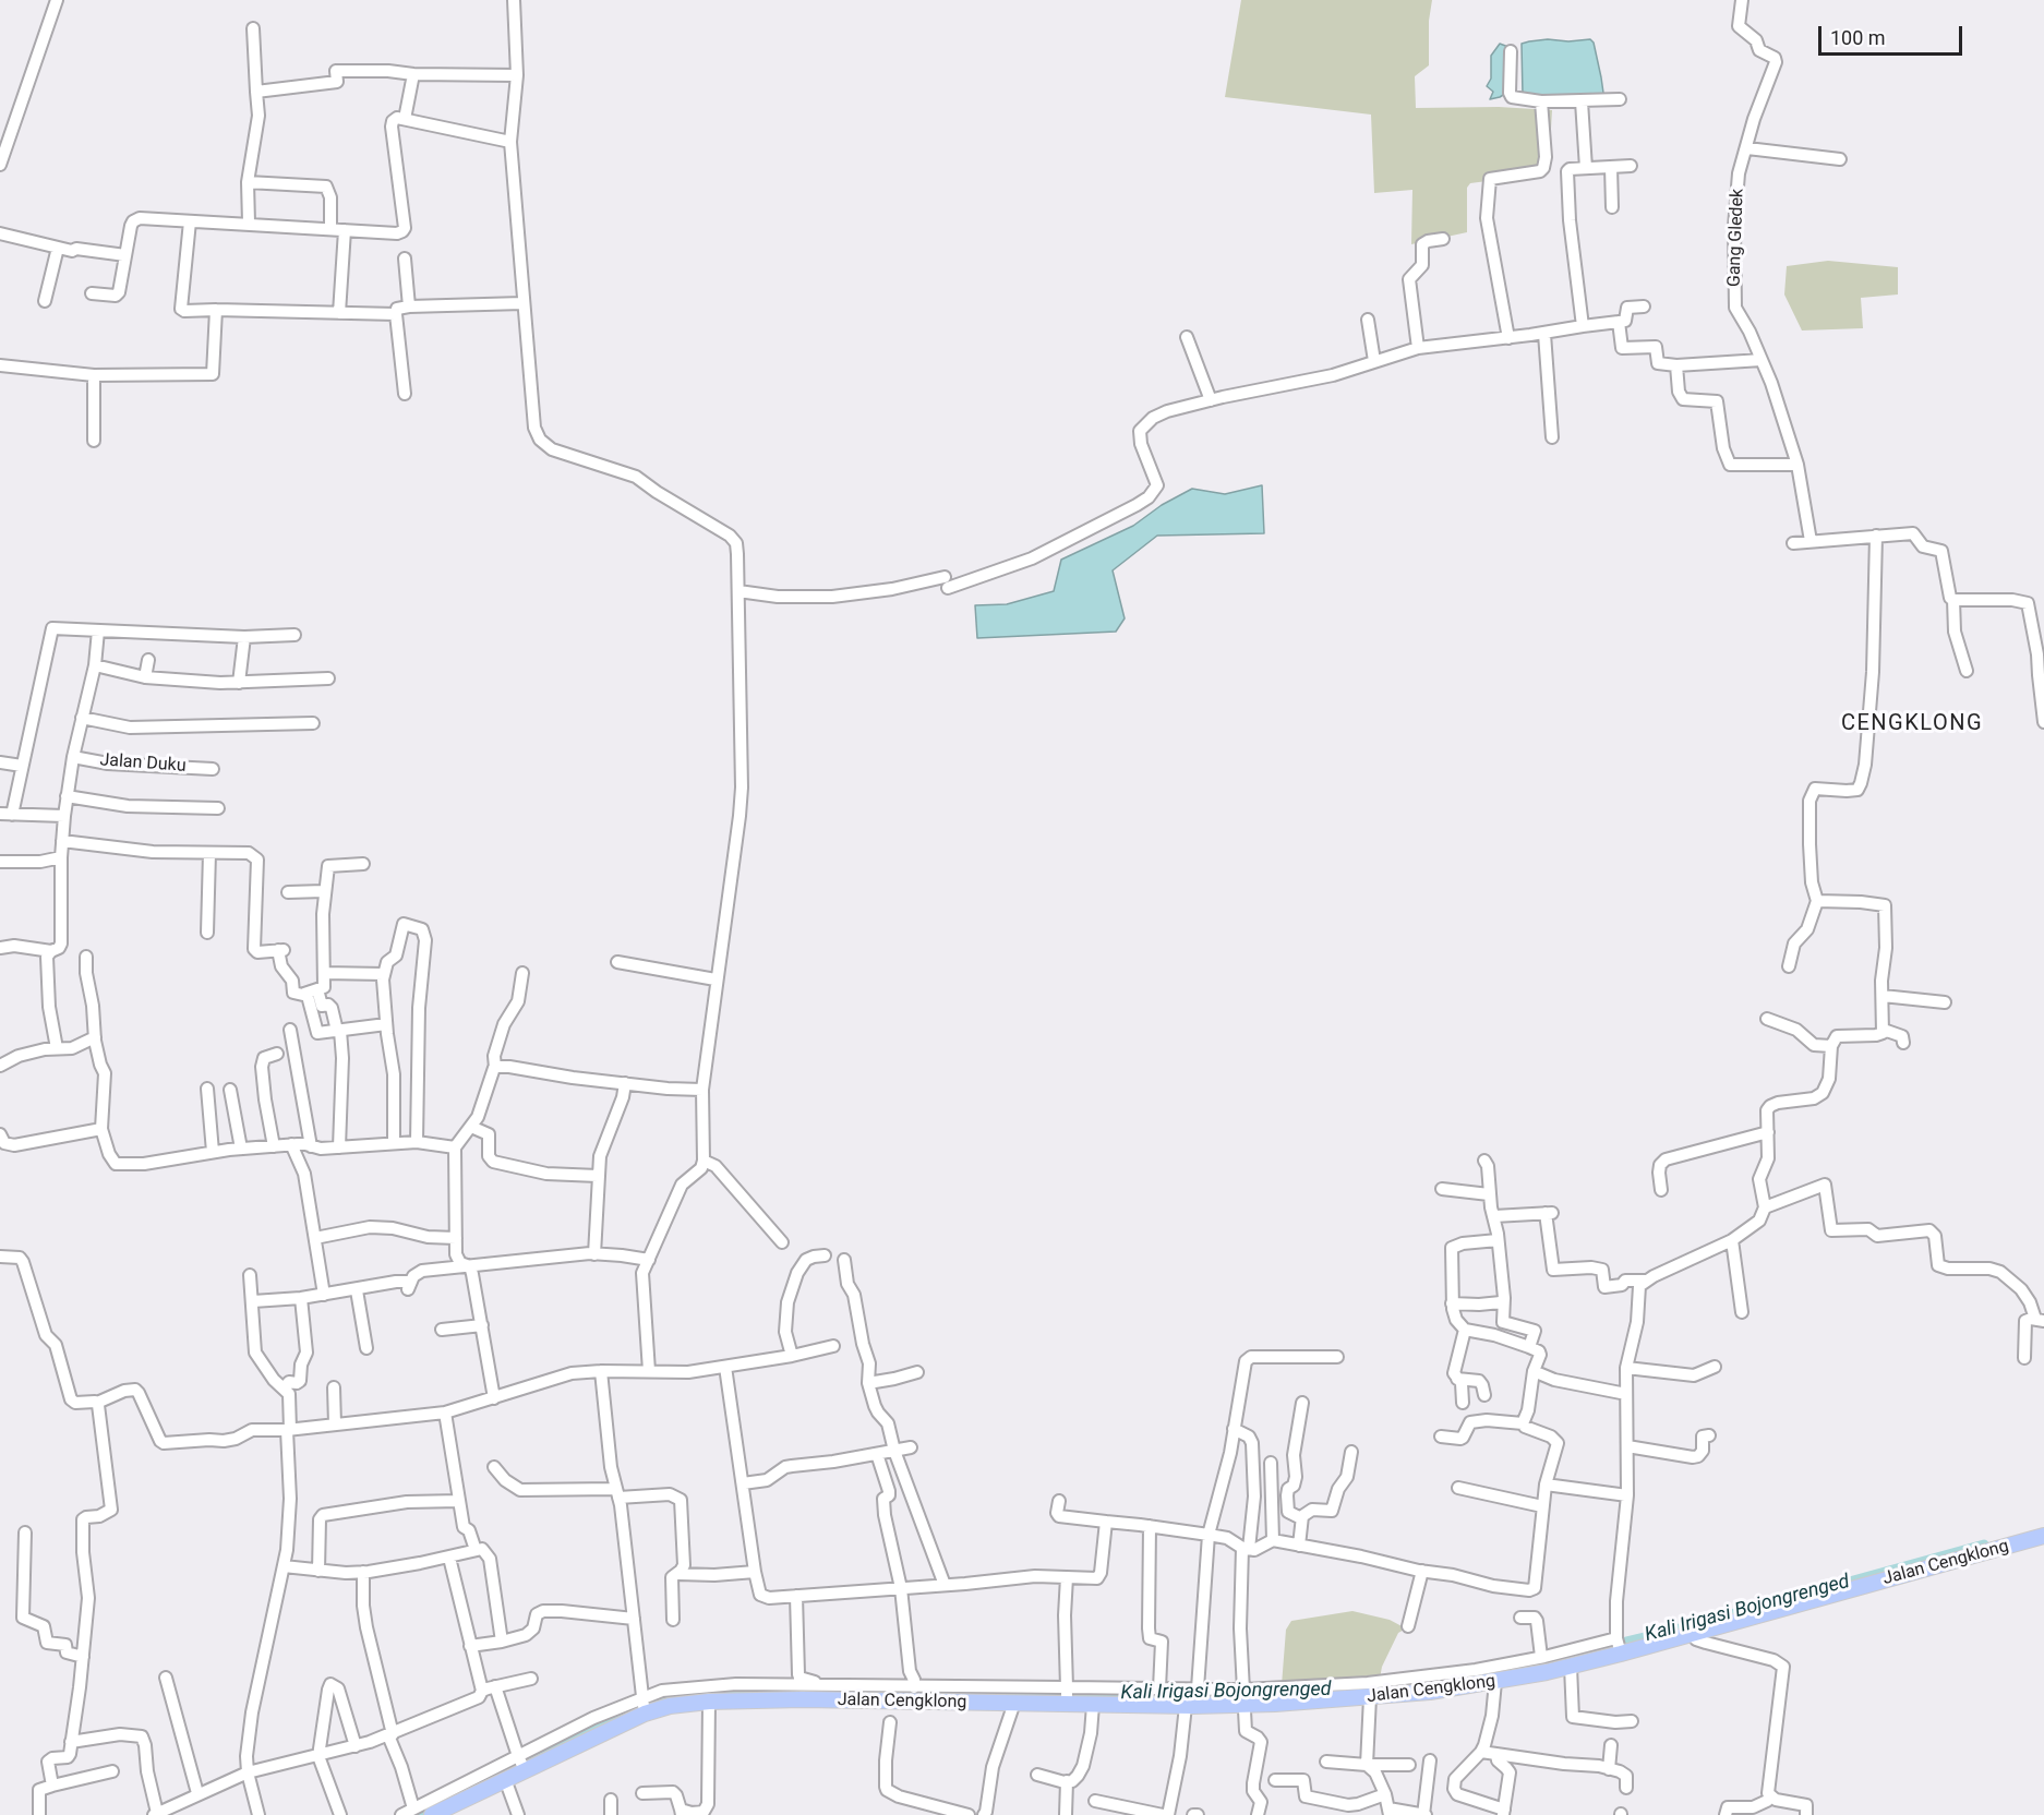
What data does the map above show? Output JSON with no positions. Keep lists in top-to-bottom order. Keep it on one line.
{"streets":{"main road":["Jalan Cengklong"],"street":["Gang Gledek","Jalan Duku"]},"districts":["CENGKLONG"],"water":["Kali Irigasi Bojongrenged"],"scale_bar":"100 m"}
